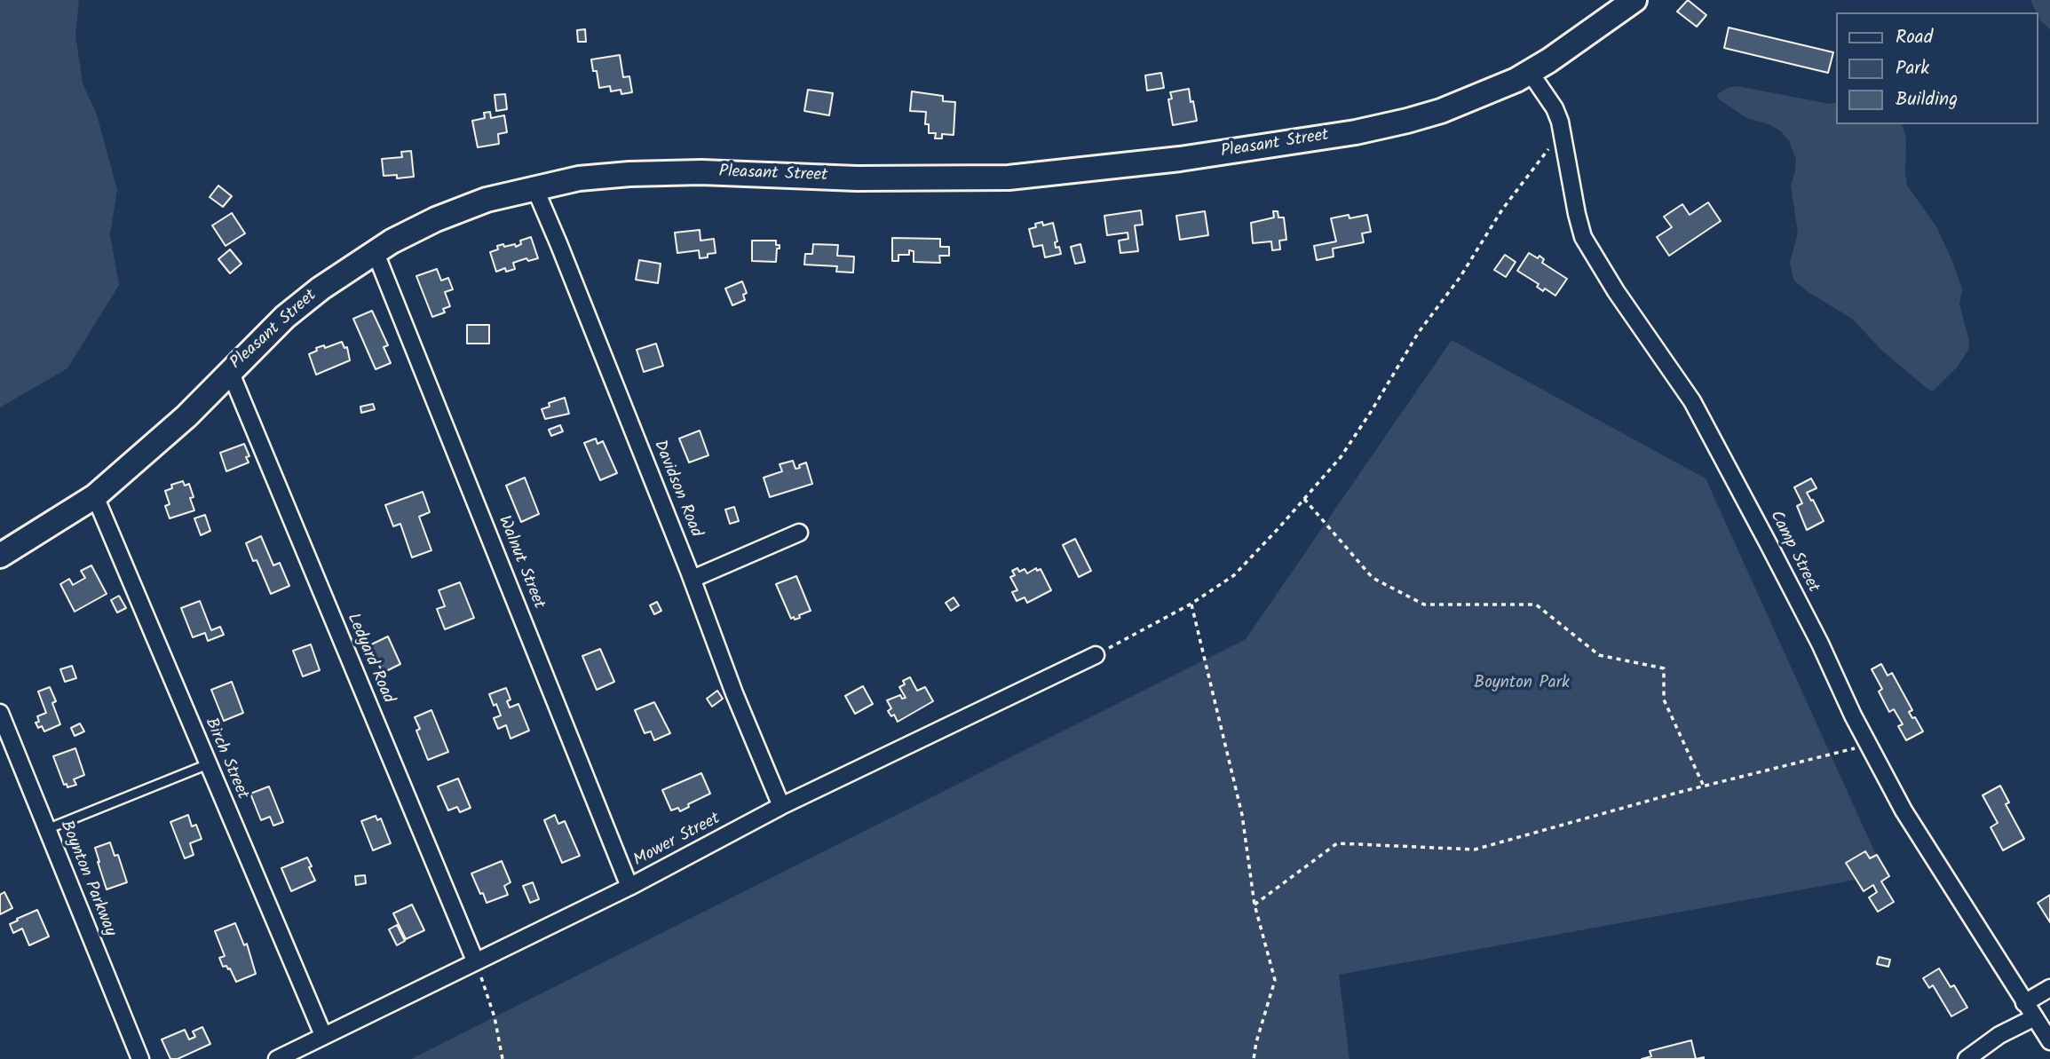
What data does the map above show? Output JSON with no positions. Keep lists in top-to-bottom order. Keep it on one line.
{"streets":{"main road":["Pleasant Street"],"street":["Davidson Road","Camp Street","Walnut Street","Ledyard Road","Birch Street","Mower Street","Boynton Parkway"]},"crossings":[["Pleasant Street","Davidson Road"],["Pleasant Street","Camp Street"],["Pleasant Street","Walnut Street"],["Pleasant Street","Ledyard Road"],["Pleasant Street","Birch Street"],["Davidson Road","Mower Street"],["Walnut Street","Mower Street"],["Ledyard Road","Mower Street"],["Birch Street","Mower Street"]],"parks":["Boynton Park"],"legend":["Road","Park","Building"]}
